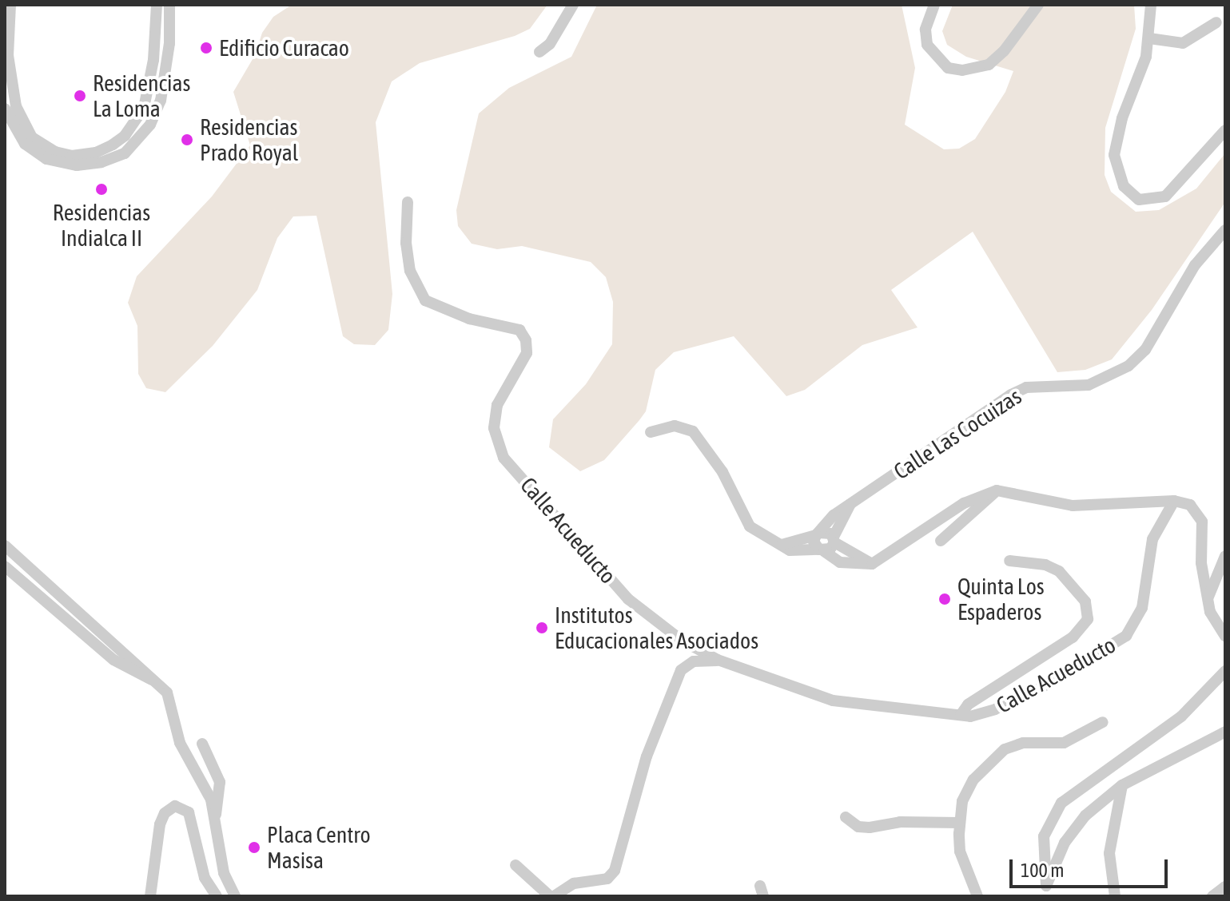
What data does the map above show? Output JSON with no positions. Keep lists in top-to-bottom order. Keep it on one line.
{"streets":{"street":["Calle Las Cocuizas","Calle Acueducto"]},"places":["Edificio Curacao","Residencias La Loma","Residencias Prado Royal","Residencias Indialca II","Quinta Los Espaderos","Institutos Educacionales Asociados","Placa Centro Masisa"],"scale_bar":"100 m"}
